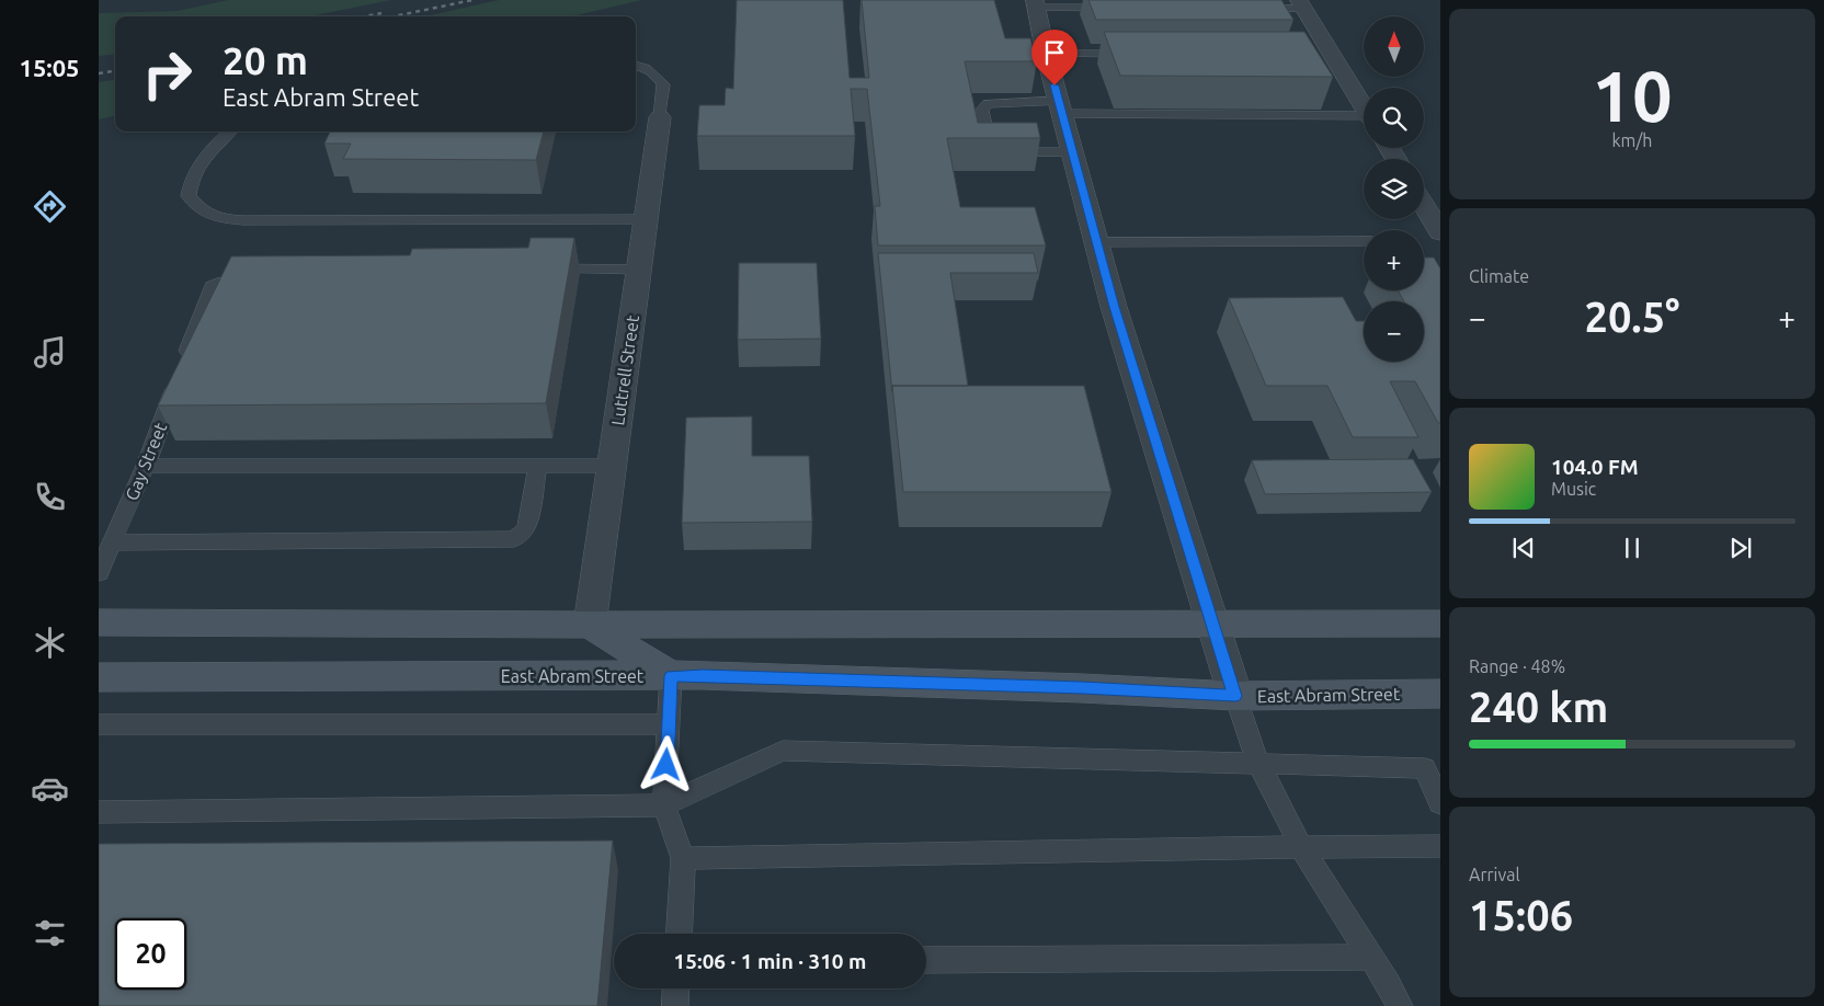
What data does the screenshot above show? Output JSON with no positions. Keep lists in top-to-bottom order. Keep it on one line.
{"streets":{"main road":["East Abram Street"],"street":["Luttrell Street"],"lane":["Gay Street"]},"north":"top","page":{"tabs":"15:05","tile":[["10","km/h"],"Climate",["Range · 48%","240 km"],["Arrival","15:06"]],"map_buttons":["+","−"],"turn":["20 m","East Abram Street"],"heat":["−","20.5°","+"],"song":["104.0 FM","Music"],"limit":"20","trip":"15:06 · 1 min · 310 m"}}
